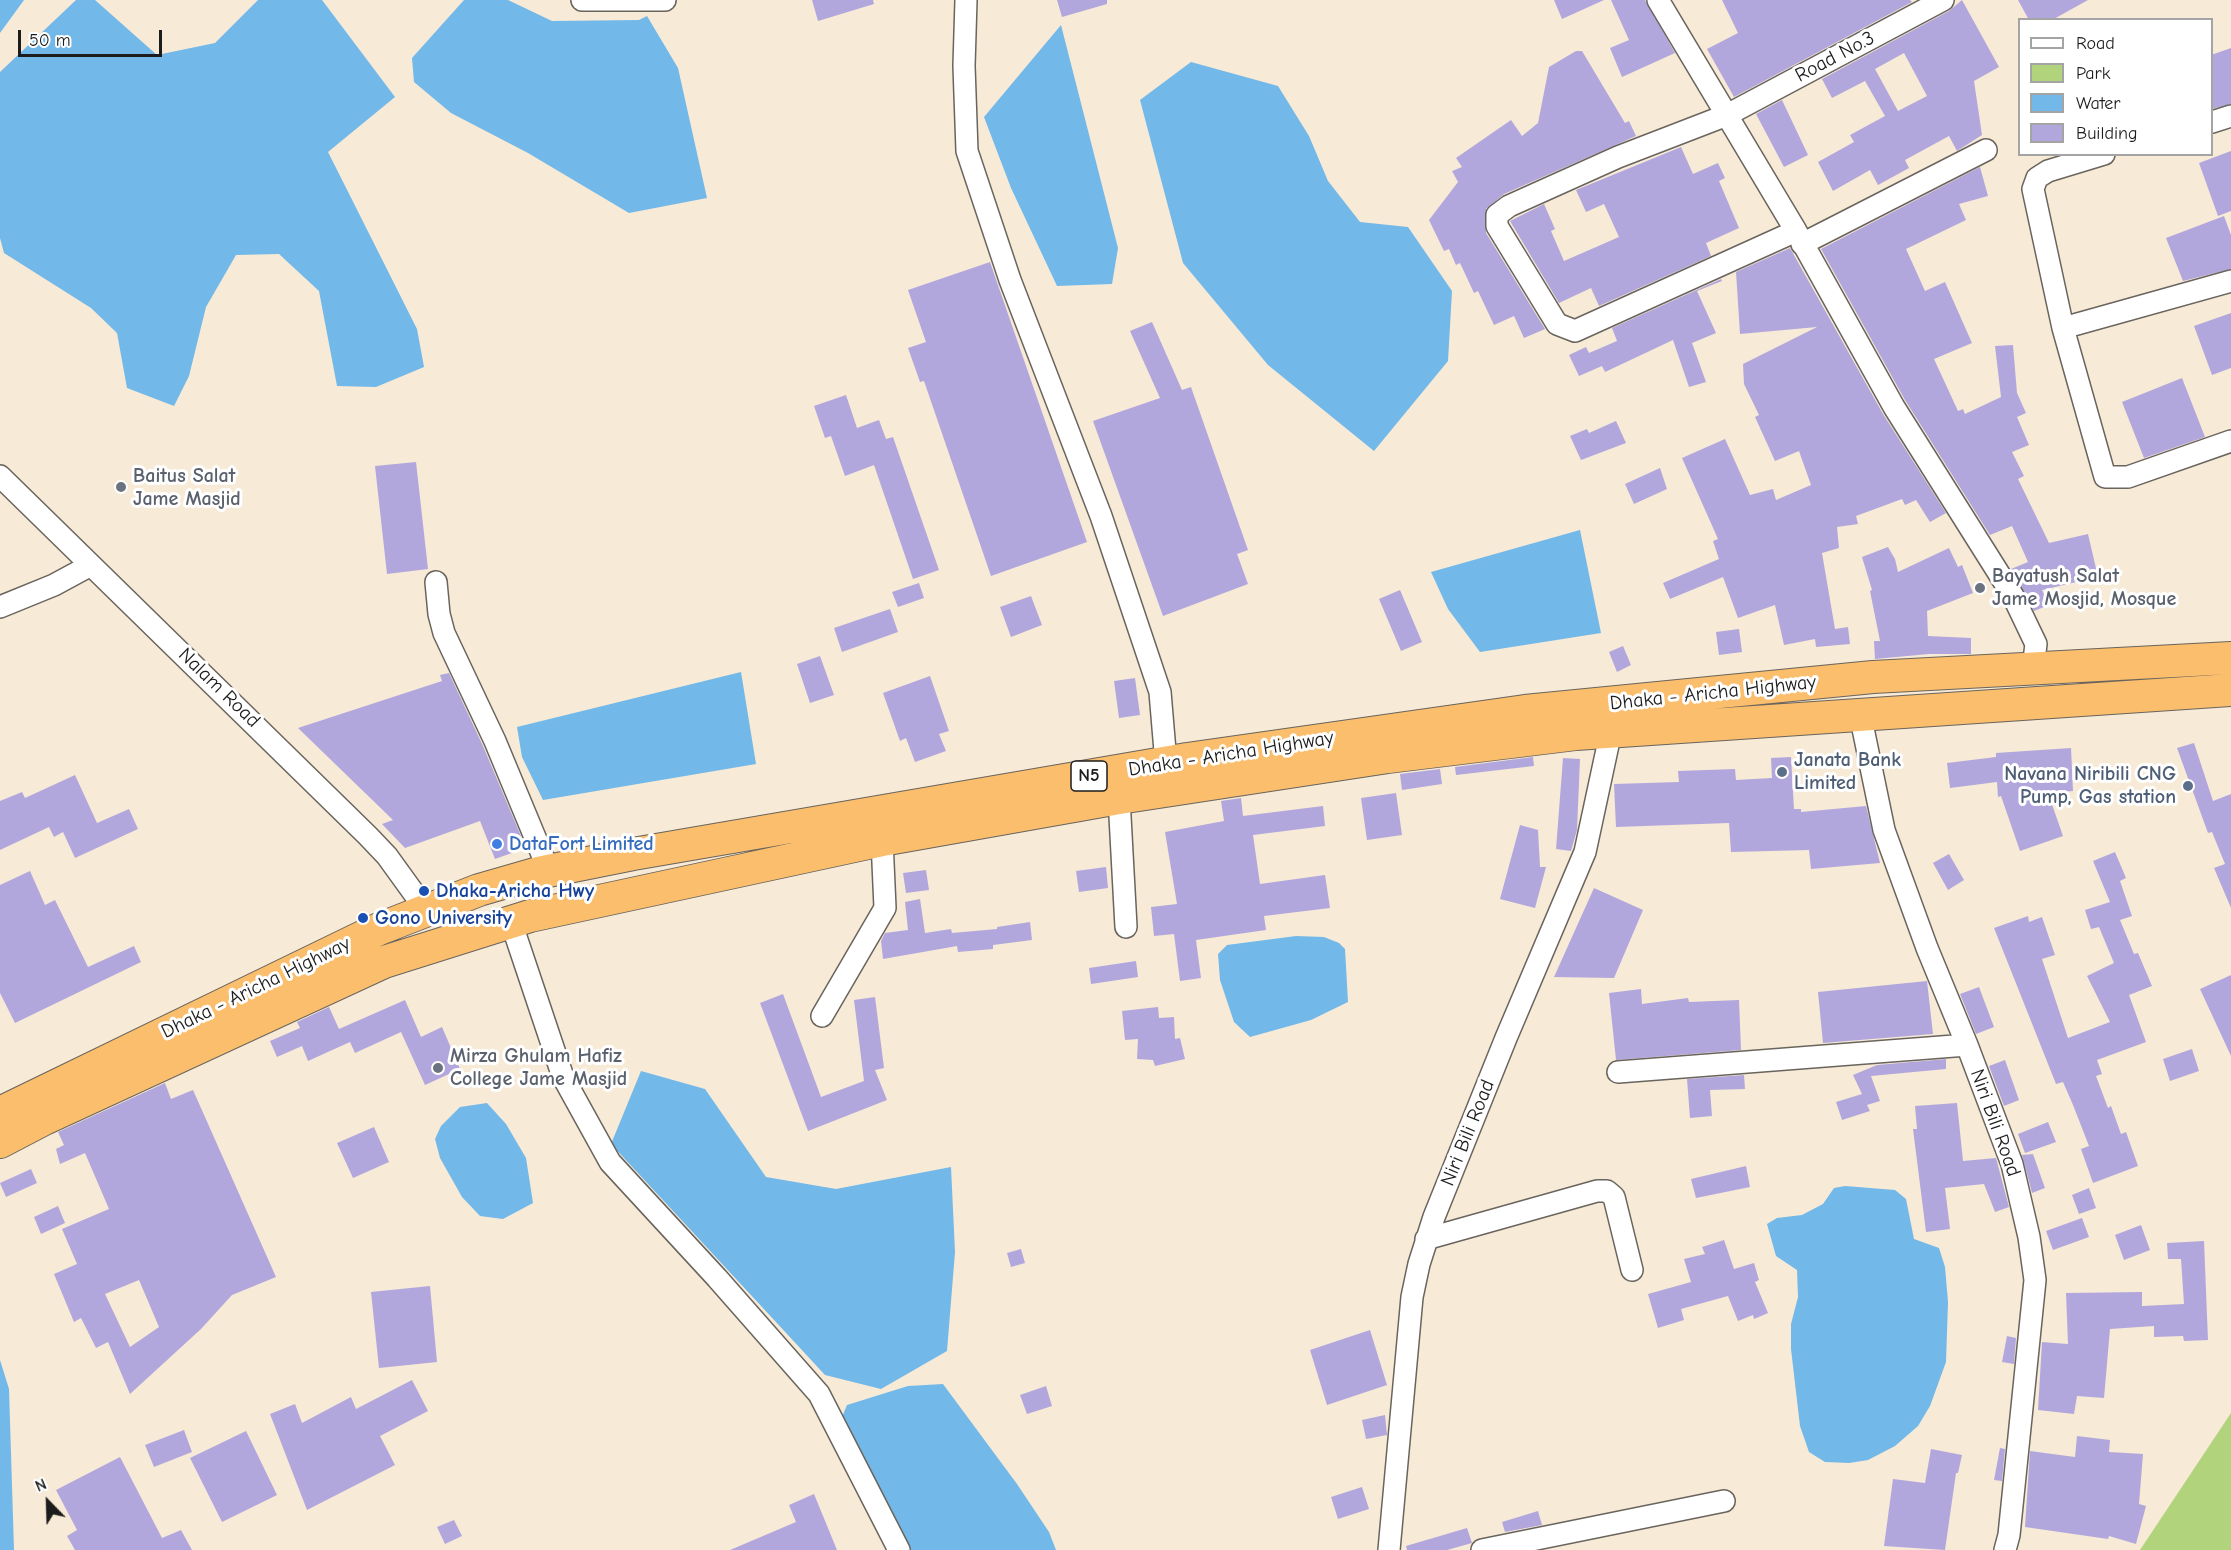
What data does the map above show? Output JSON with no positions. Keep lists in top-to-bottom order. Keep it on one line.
{"streets":{"highway":["Dhaka - Aricha Highway","N5"],"street":["Road No.3","Nalam Road","Niri Bili Road"]},"crossings":[["Nalam Road","Dhaka - Aricha Highway"],["N5","Niri Bili Road"]],"places":["Baitus Salat Jame Masjid","Bayatush Salat Jame Mosjid, Mosque","Janata Bank Limited","Navana Niribili CNG Pump, Gas station","DataFort Limited","Dhaka-Aricha Hwy","Gono University","Mirza Ghulam Hafiz College Jame Masjid"],"legend":["Road","Park","Water","Building"],"scale_bar":"50 m","north":"top left"}
